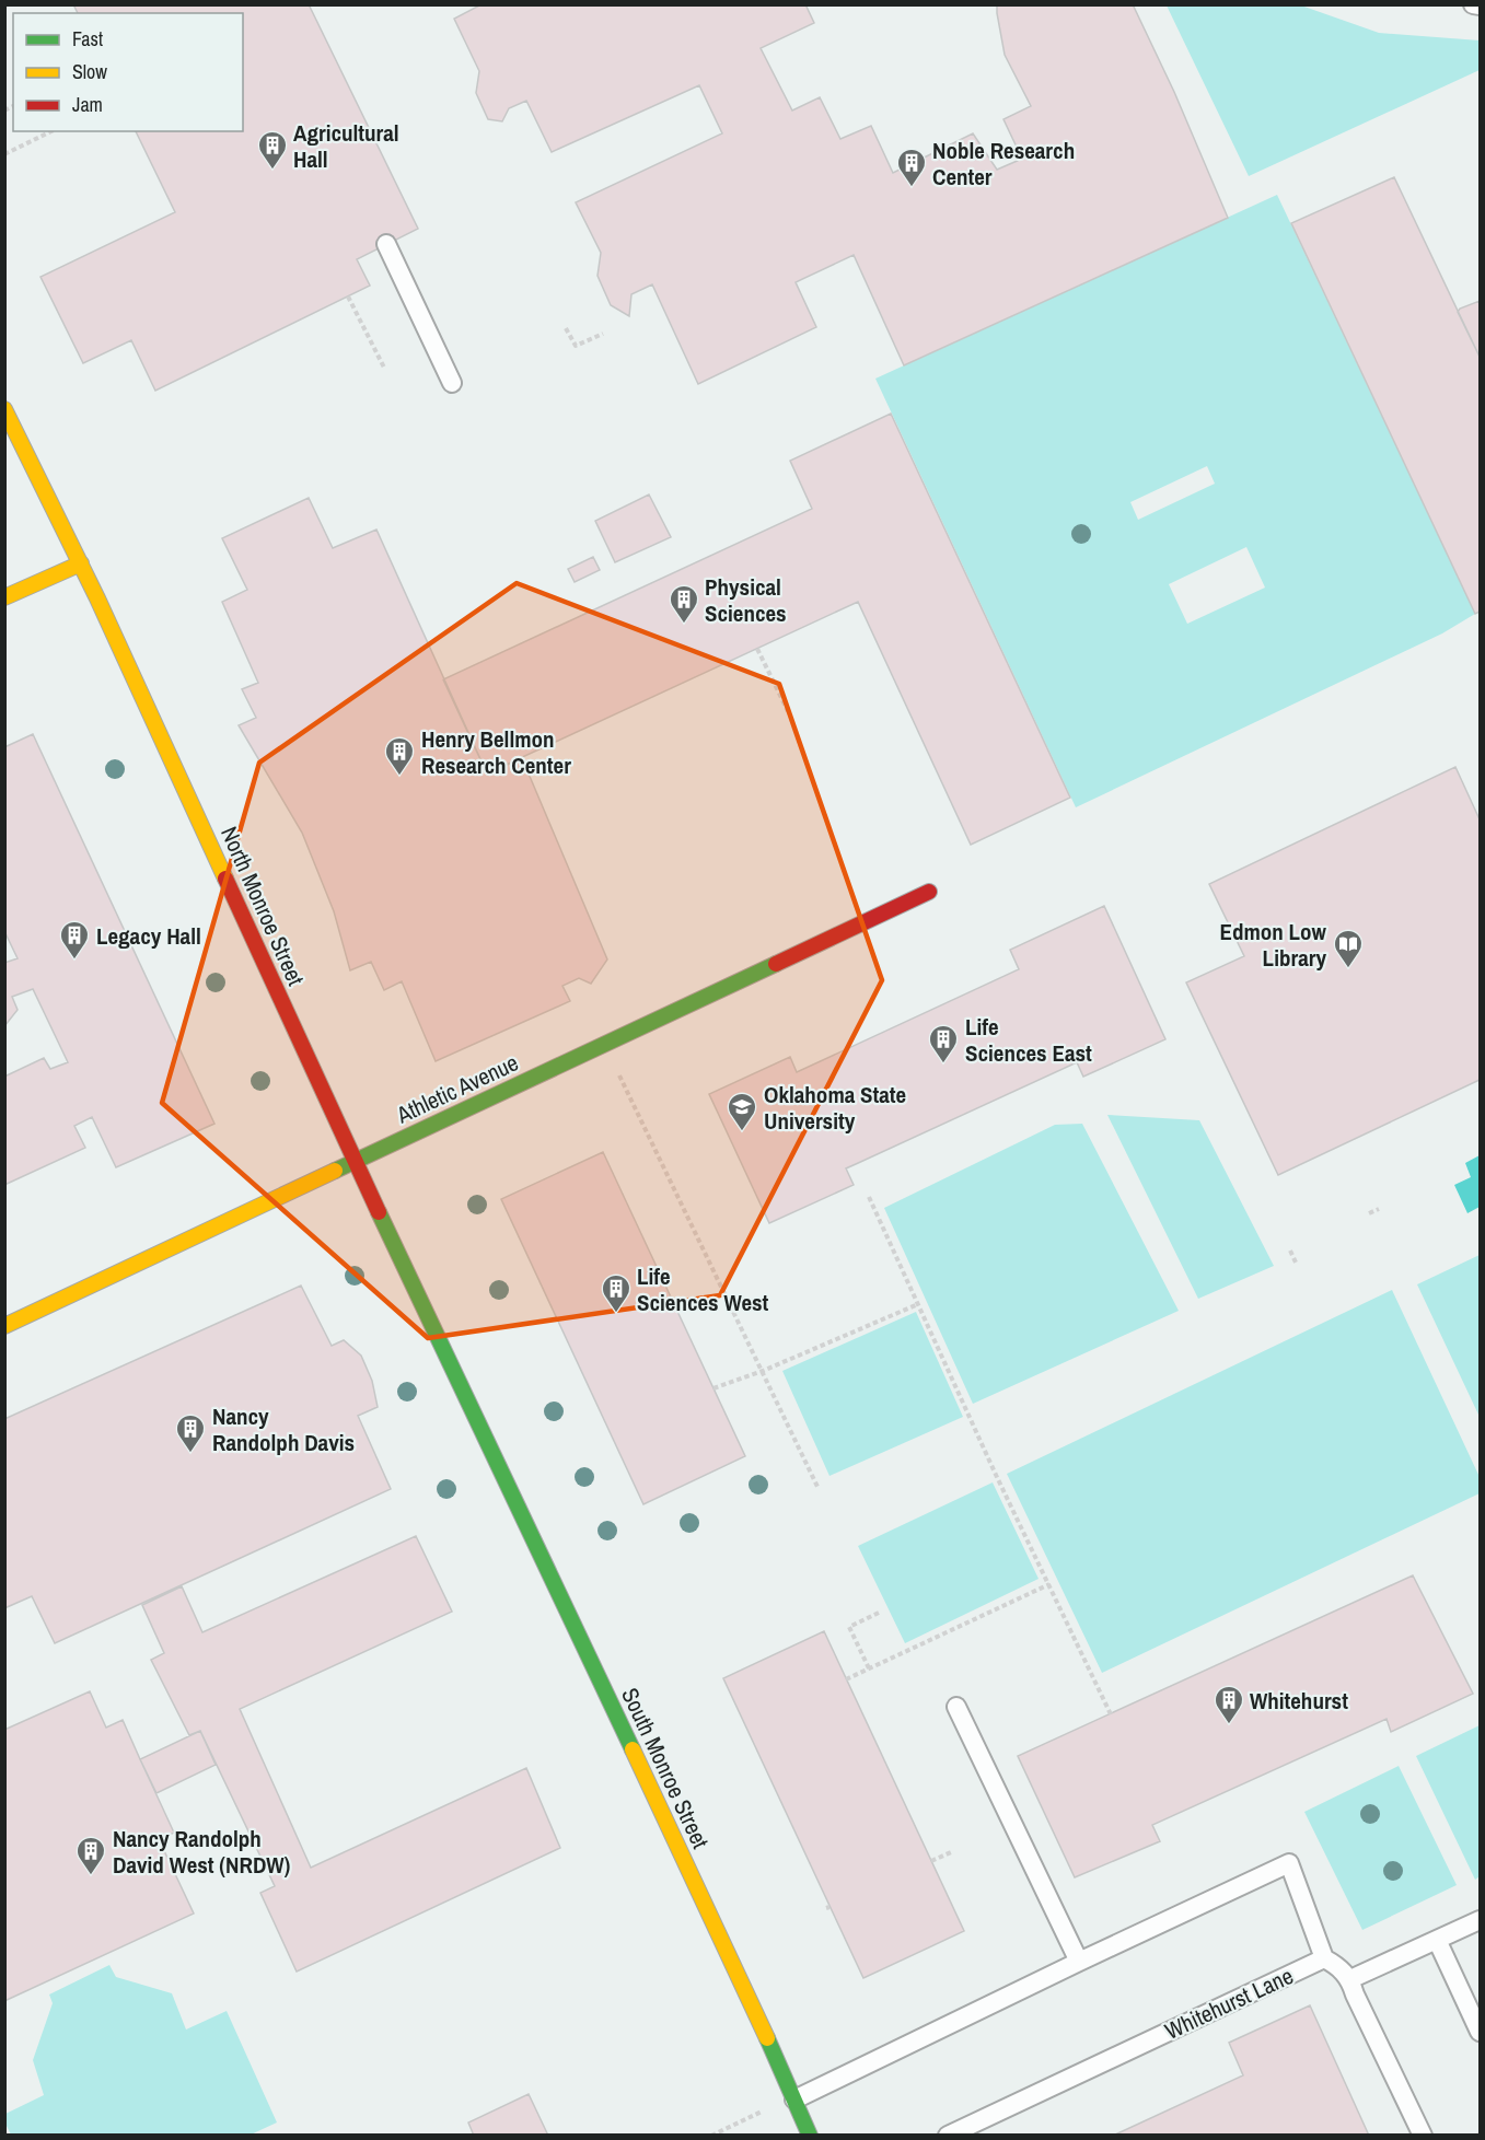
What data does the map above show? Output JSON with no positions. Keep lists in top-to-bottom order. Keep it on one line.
{"streets":{"street":["North Monroe Street","Athletic Avenue","South Monroe Street"],"lane":["Whitehurst Lane"]},"crossings":[["North Monroe Street","Athletic Avenue"],["North Monroe Street","South Monroe Street"]],"places":{"building":["Agricultural Hall","Noble Research Center","Physical Sciences","Henry Bellmon Research Center","Legacy Hall","Life Sciences East","Life Sciences West","Nancy Randolph Davis","Whitehurst","Nancy Randolph David West (NRDW)"],"library":["Edmon Low Library"],"school or university":["Oklahoma State University"]},"legend":["Fast","Slow","Jam"]}
